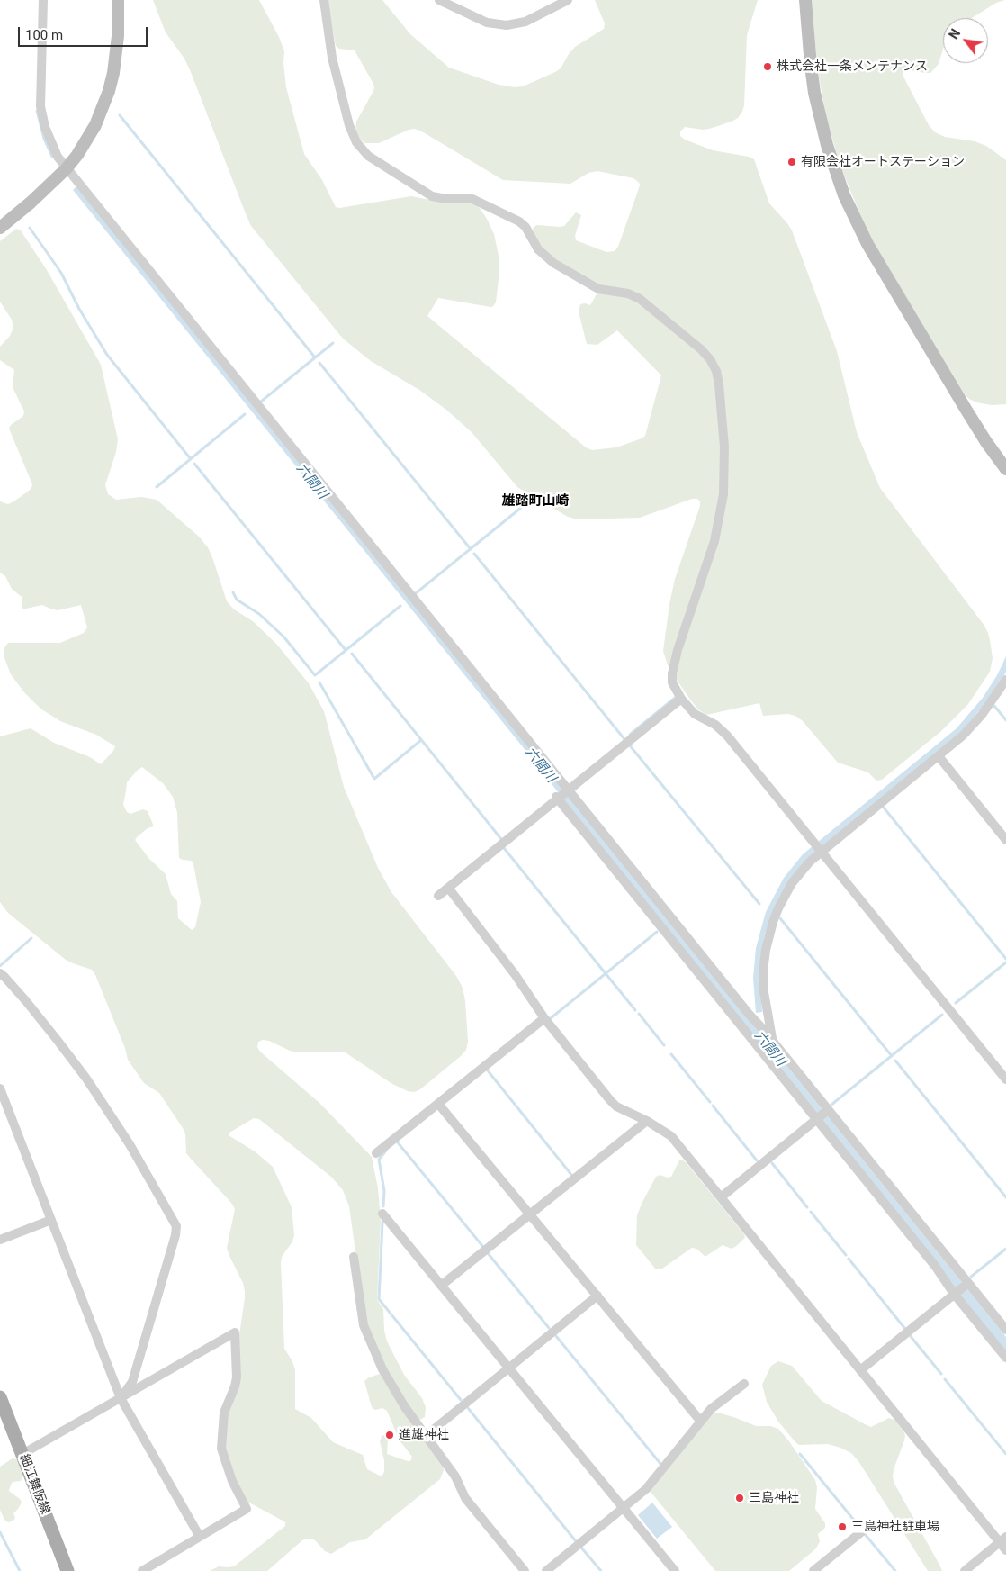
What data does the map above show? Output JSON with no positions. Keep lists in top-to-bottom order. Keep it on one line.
{"streets":{"main road":["細江舞阪線"]},"districts":["雄踏町山崎"],"water":["六間川"],"places":["株式会社一条メンテナンス","有限会社オートステーション","進雄神社","三島神社","三島神社駐車場"],"scale_bar":"100 m","north":"top left"}
